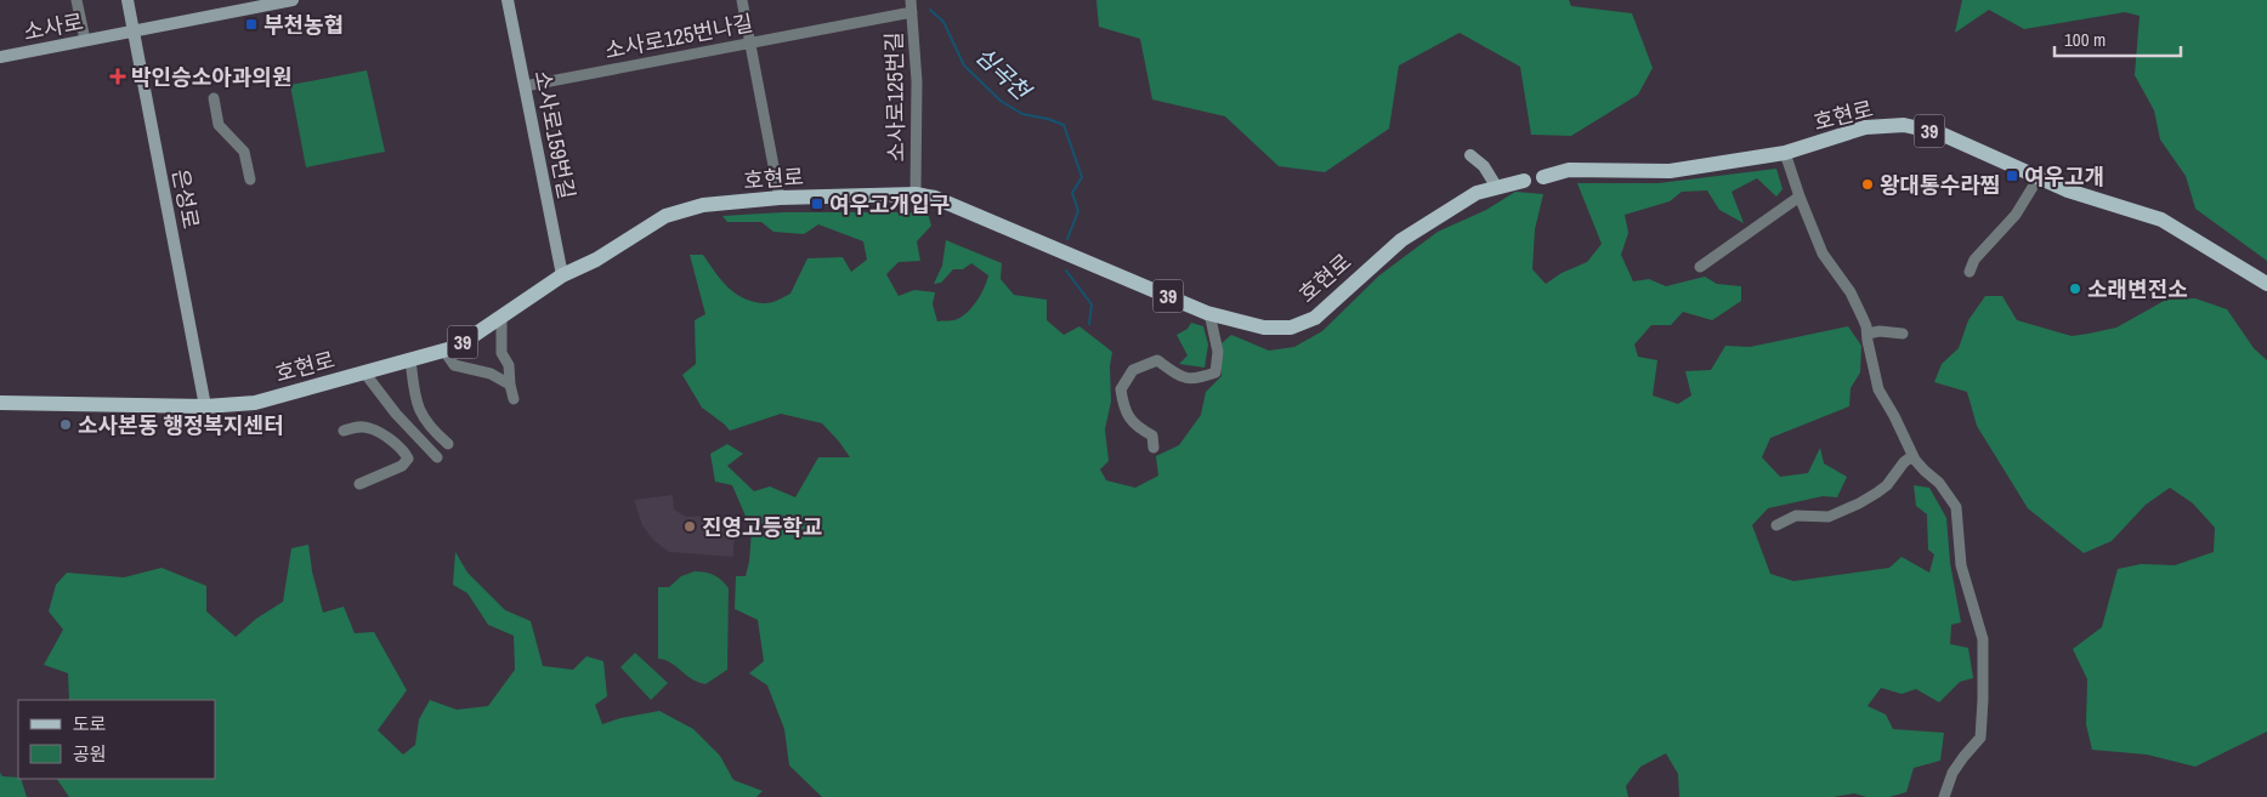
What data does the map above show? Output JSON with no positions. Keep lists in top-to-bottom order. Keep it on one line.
{"streets":{"main road":["호현로","39"],"street":["소사로","소사로125번나길","소사로125번길","소사로159번길","은성로"]},"crossings":[["소사로","은성로"],["소사로125번나길","소사로125번길"],["소사로125번나길","소사로159번길"],["소사로125번길","호현로"],["호현로","소사로159번길"],["호현로","은성로"]],"water":["심곡천"],"places":{"transit":["부천농협","여우고개","여우고개입구"],"health":["박인승소아과의원"],"other":["왕대통수라찜","소래변전소","소사본동 행정복지센터","진영고등학교"]},"legend":["도로","공원"],"scale_bar":"100 m"}
